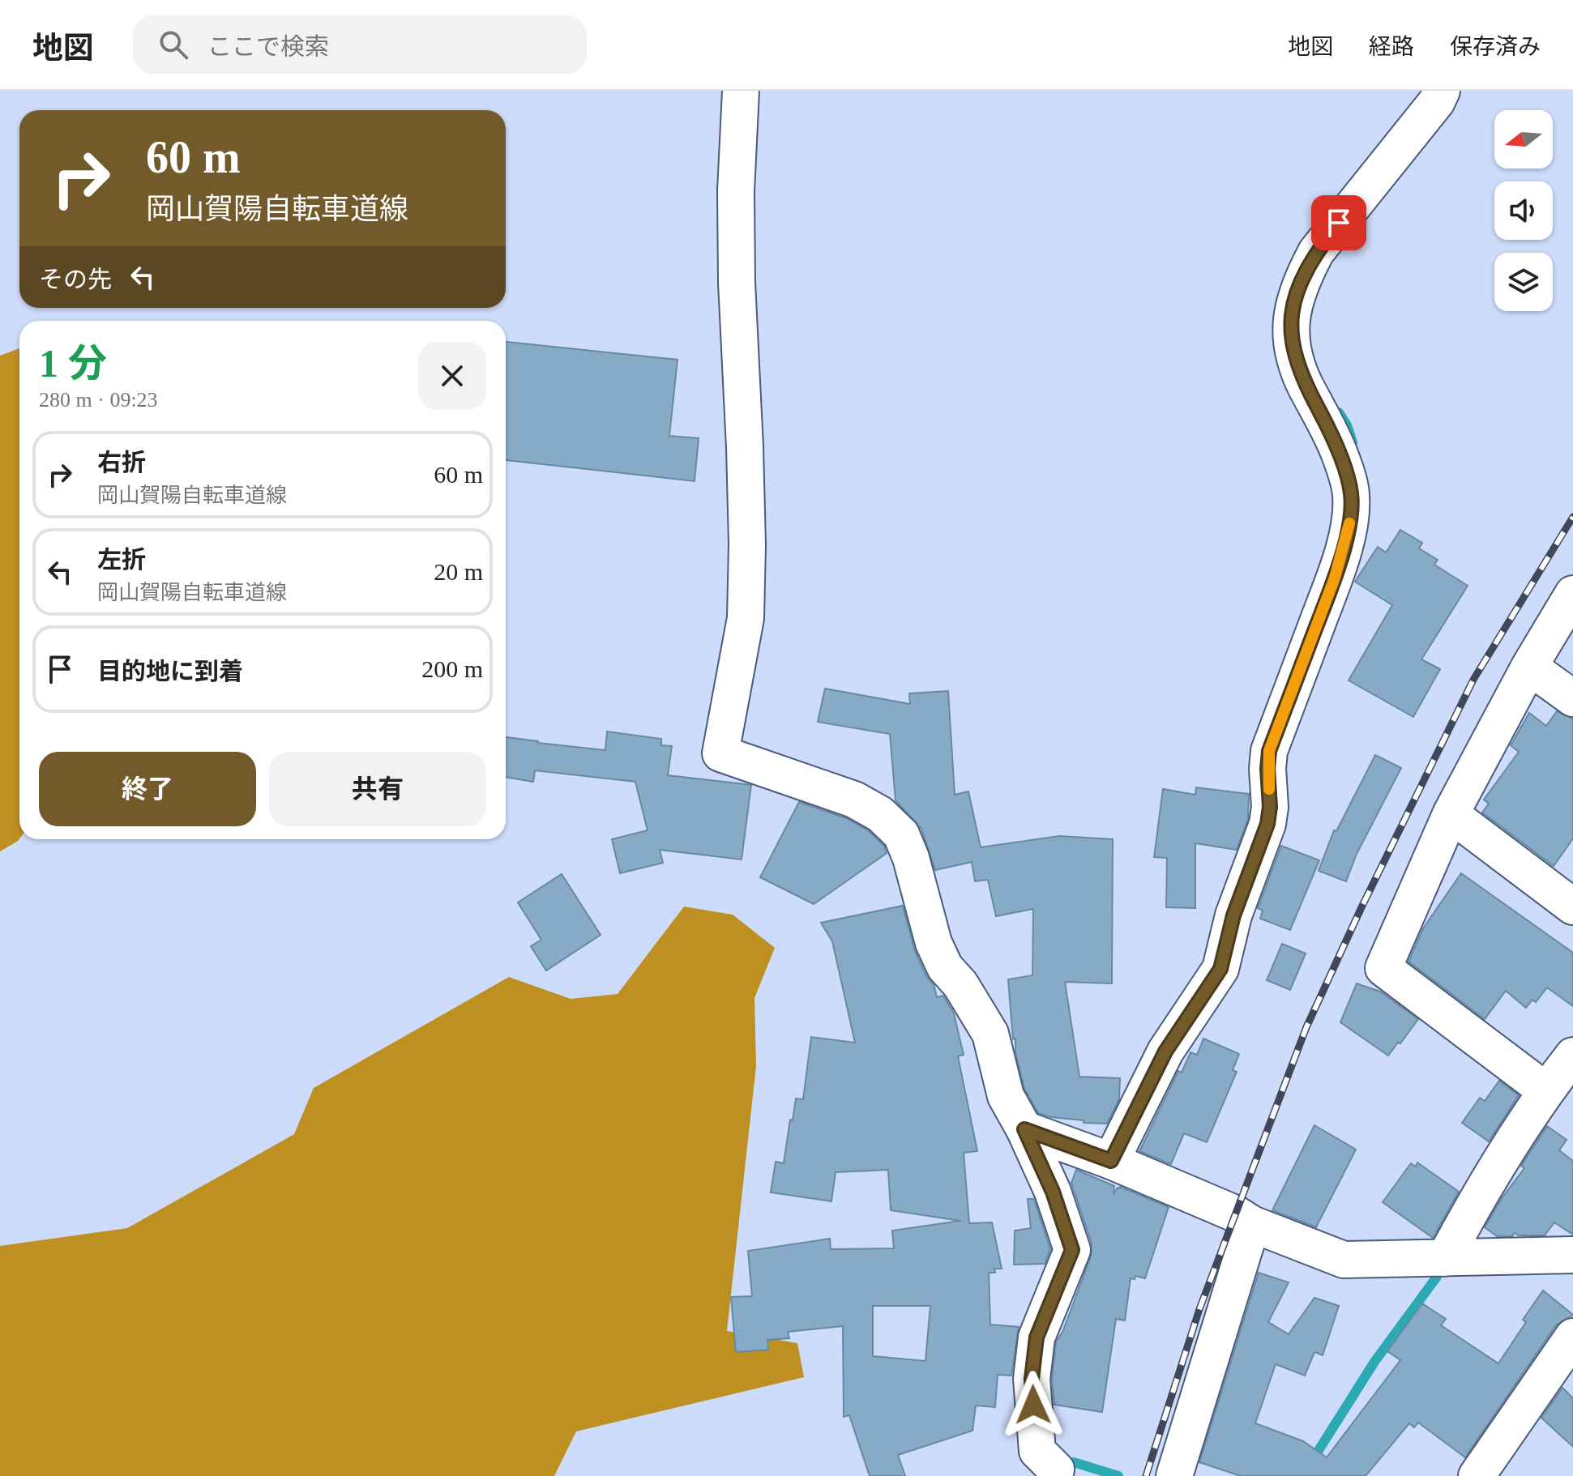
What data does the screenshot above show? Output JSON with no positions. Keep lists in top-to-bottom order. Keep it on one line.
{"north":"left","page":{"header":"地図","search":"ここで検索","nav":["地図","経路","保存済み"],"turn":["60 m","岡山賀陽自転車道線"],"then":"その先","heading":["1 分","280 m · 09:23"],"list":[{"name":"右折","note":"岡山賀陽自転車道線","value":"60 m"},{"name":"左折","note":"岡山賀陽自転車道線","value":"20 m"},{"name":"目的地に到着","value":"200 m"}],"buttons":["終了","共有"]}}
